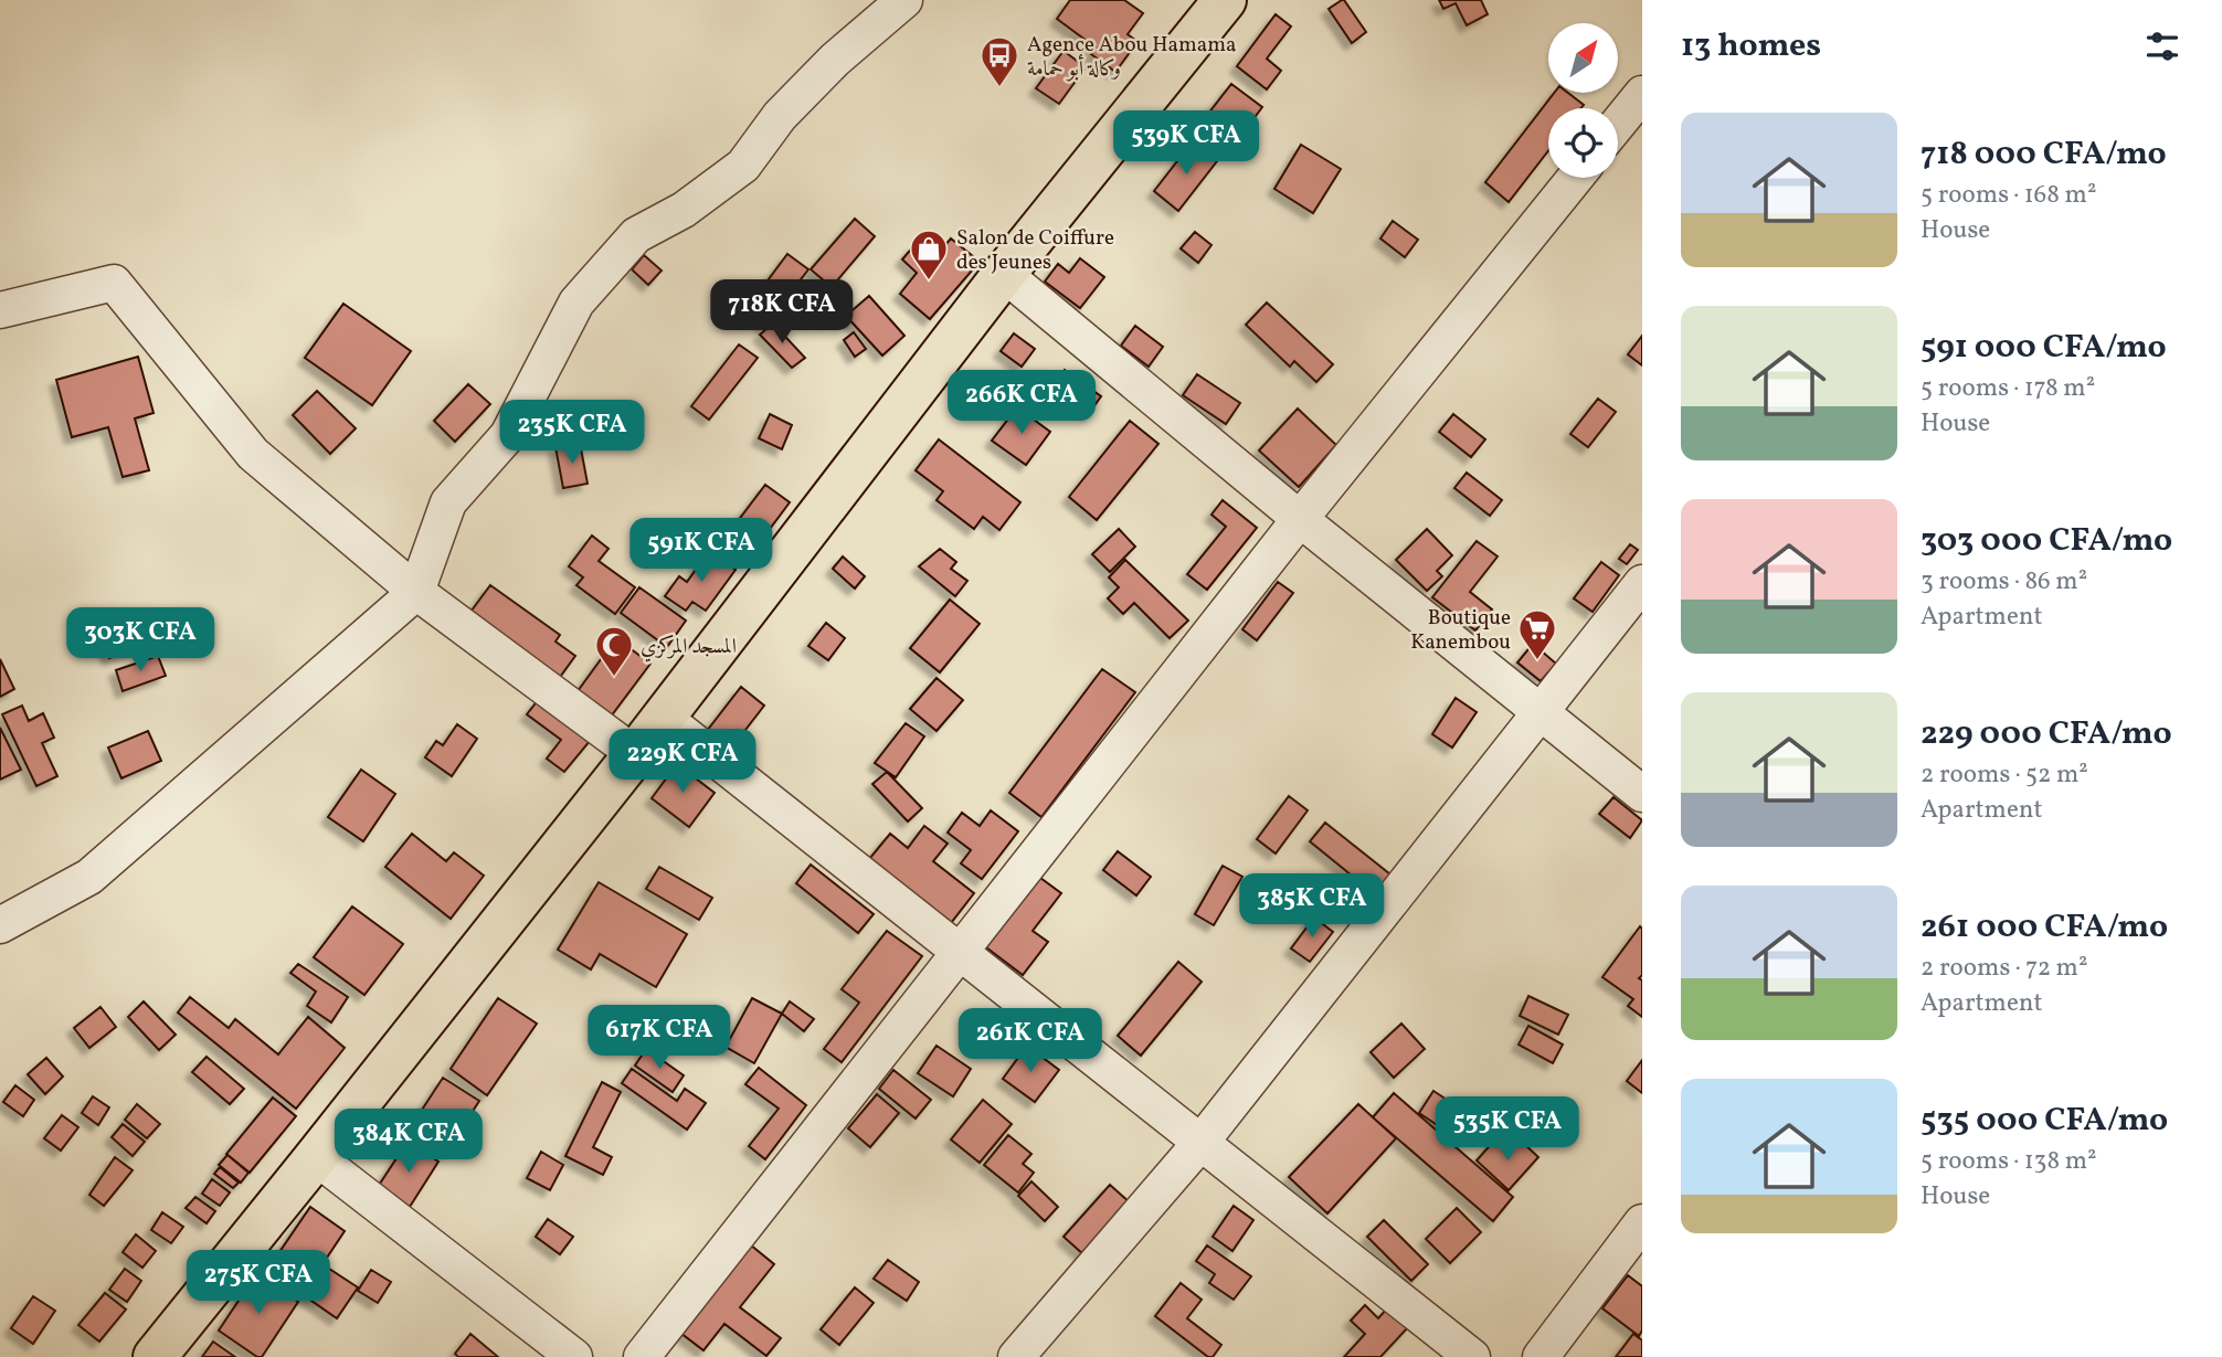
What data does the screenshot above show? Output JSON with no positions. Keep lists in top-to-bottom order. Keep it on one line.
{"places":{"bus stop":["Agence Abou Hamama وكالة أبو حمامة"],"shop":["Salon de Coiffure des Jeunes"],"supermarket":["Boutique Kanembou"],"mosque":["المسجد المركزي"]},"north":"top right","page":{"heading":"13 homes","list":[{"name":"718 000 CFA/mo","note":"5 rooms · 168 m² · House"},{"name":"591 000 CFA/mo","note":"5 rooms · 178 m² · House"},{"name":"303 000 CFA/mo","note":"3 rooms · 86 m² · Apartment"},{"name":"229 000 CFA/mo","note":"2 rooms · 52 m² · Apartment"},{"name":"261 000 CFA/mo","note":"2 rooms · 72 m² · Apartment"},{"name":"535 000 CFA/mo","note":"5 rooms · 138 m² · House"}],"price":["539K CFA","718K CFA","266K CFA","235K CFA","591K CFA","303K CFA","229K CFA","385K CFA","617K CFA","261K CFA","535K CFA","384K CFA","275K CFA"]}}
